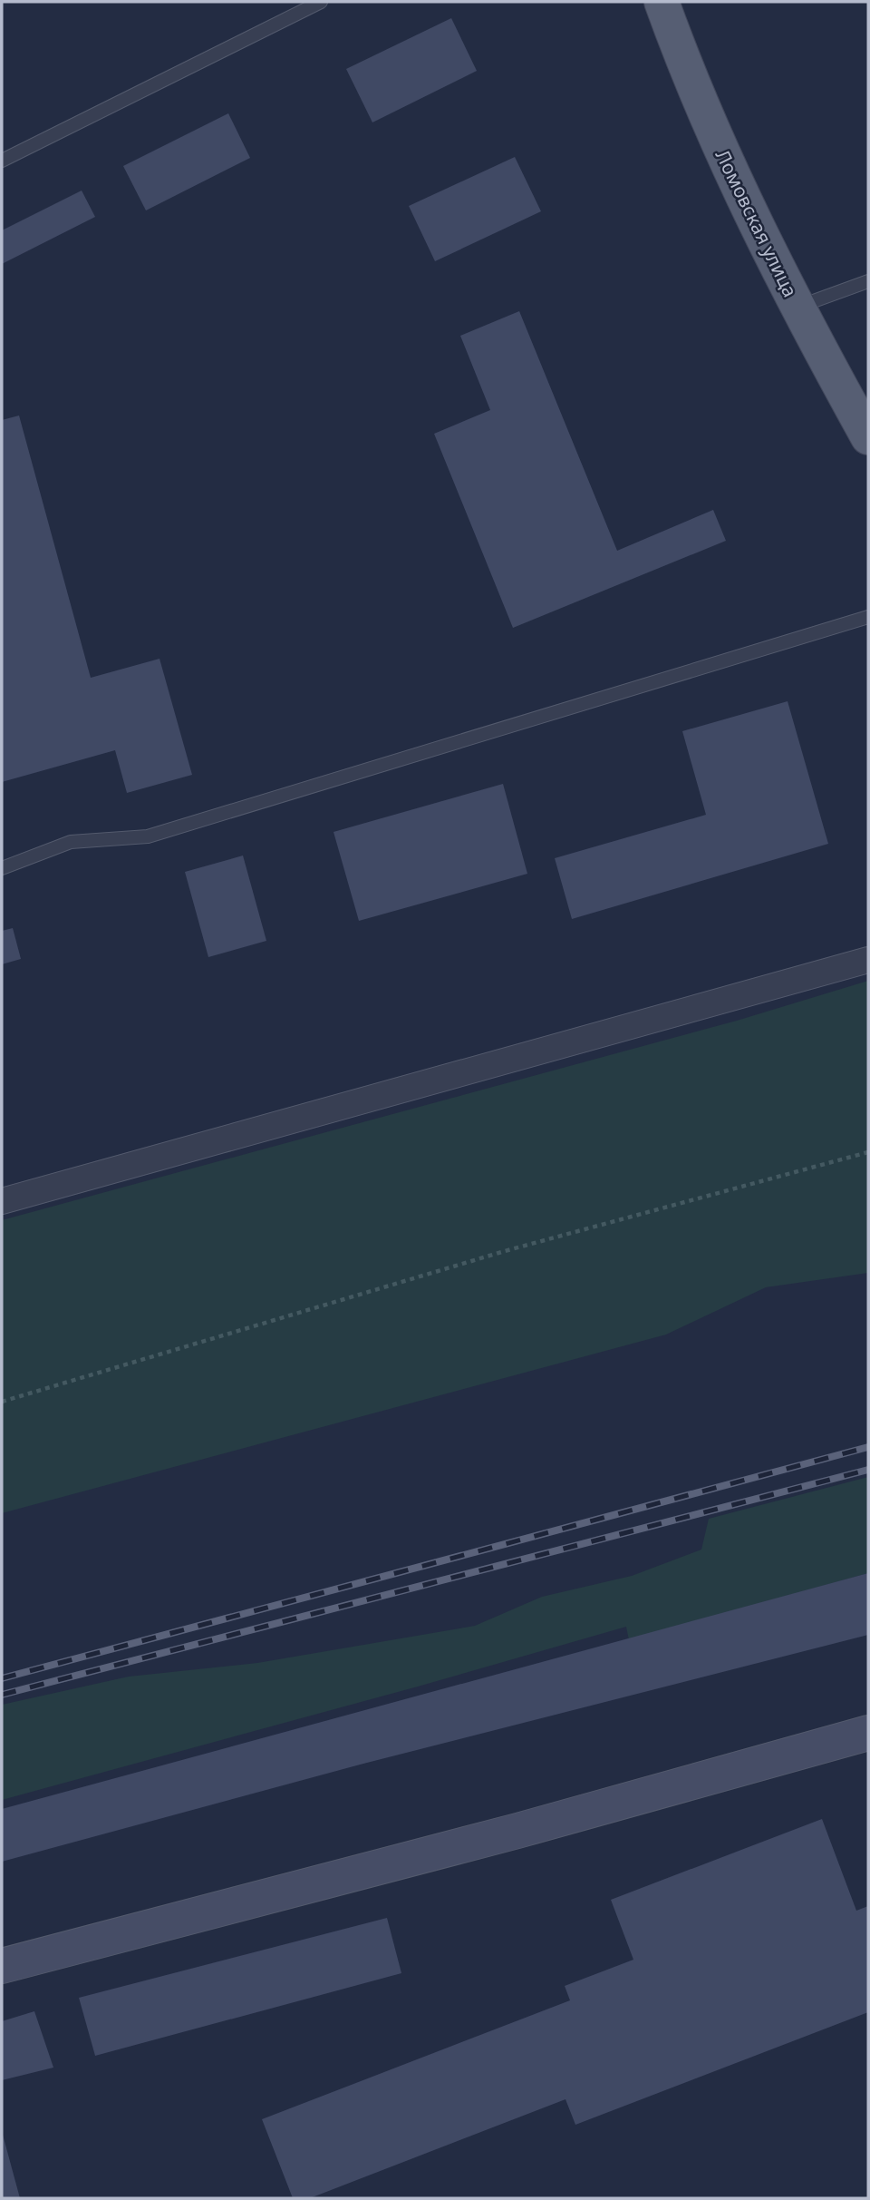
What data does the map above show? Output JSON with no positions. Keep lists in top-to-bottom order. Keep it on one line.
{"streets":{"main road":["Ломовская улица"]}}
